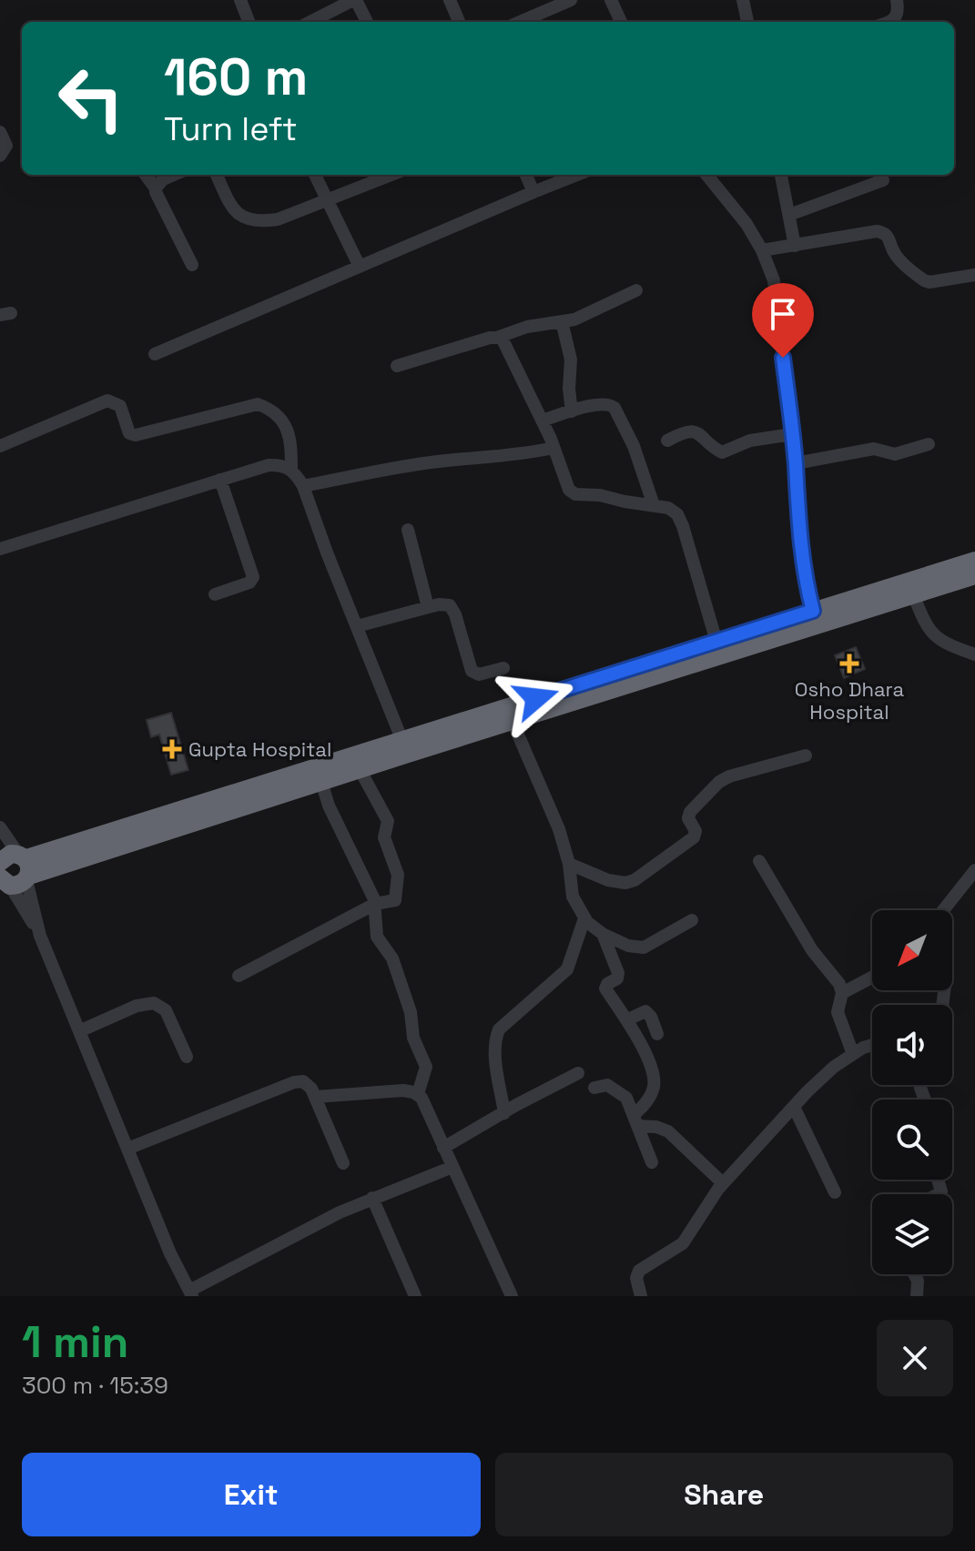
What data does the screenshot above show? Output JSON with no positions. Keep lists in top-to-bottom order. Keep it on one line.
{"places":{"health":["Osho Dhara Hospital","Gupta Hospital"]},"north":"bottom left","page":{"turn":["160 m","Turn left"],"heading":["1 min","300 m · 15:39"],"buttons":["Exit","Share"]}}
